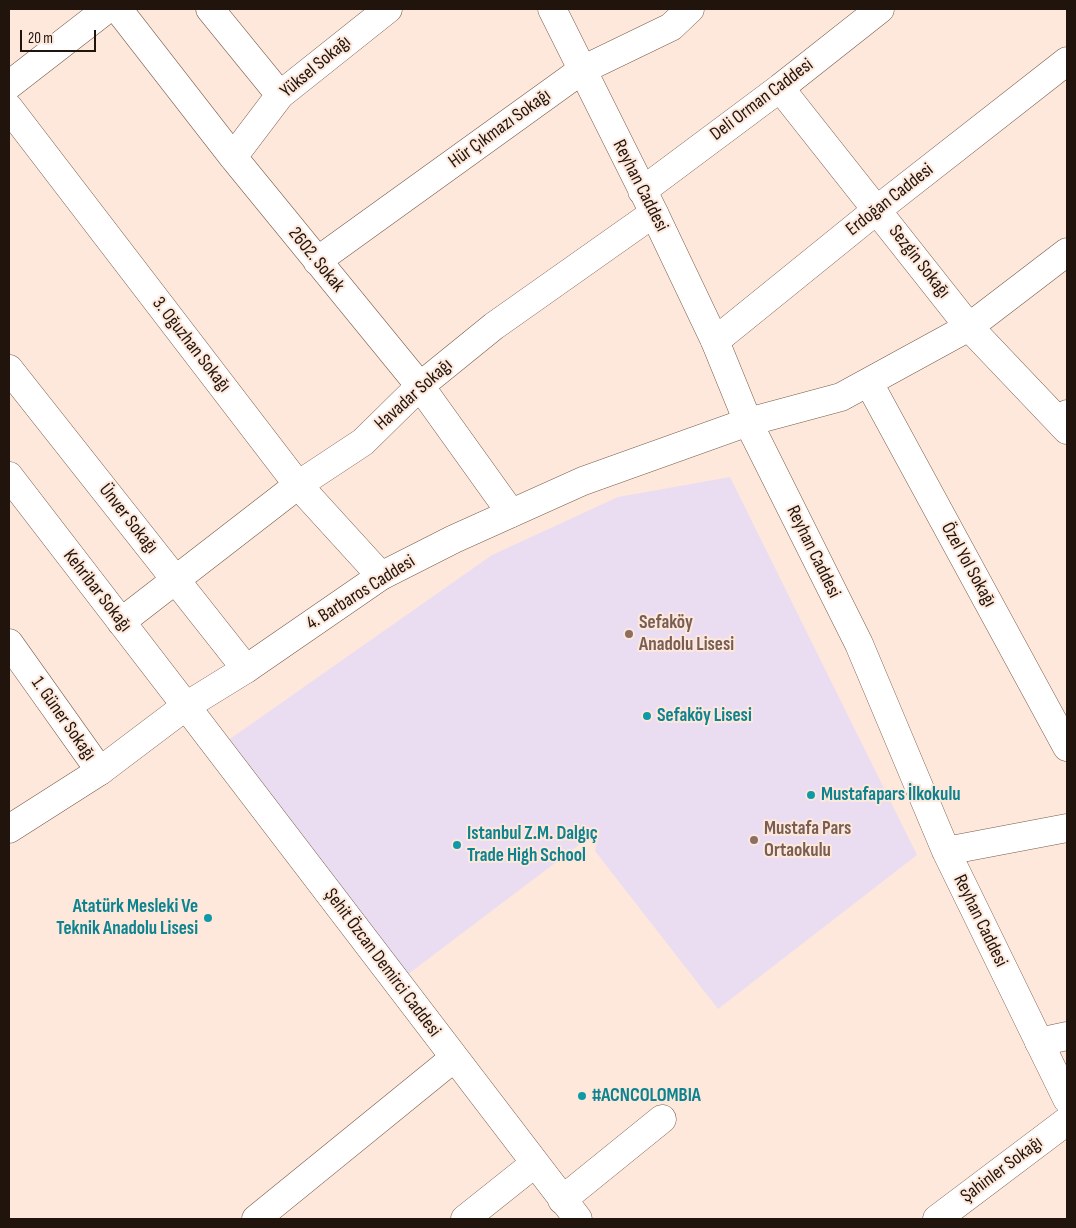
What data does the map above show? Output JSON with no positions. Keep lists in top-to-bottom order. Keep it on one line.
{"streets":{"street":["Yüksel Sokağı","Deli Orman Caddesi","Hür Çıkmazı Sokağı","Reyhan Caddesi","Erdoğan Caddesi","2602. Sokak","Sezgin Sokağı","3. Oğuzhan Sokağı","Havadar Sokağı","Ünver Sokağı","Özel Yol Sokağı","Kehribar Sokağı","4. Barbaros Caddesi","1. Güner Sokağı","Şehit Özcan Demirci Caddesi","Şahinler Sokağı"]},"crossings":[["Yüksel Sokağı","2602. Sokak"],["Deli Orman Caddesi","Reyhan Caddesi"],["Deli Orman Caddesi","Sezgin Sokağı"],["Deli Orman Caddesi","Havadar Sokağı"],["Hür Çıkmazı Sokağı","Reyhan Caddesi"],["Hür Çıkmazı Sokağı","2602. Sokak"],["Reyhan Caddesi","Erdoğan Caddesi"],["Reyhan Caddesi","Havadar Sokağı"],["Reyhan Caddesi","4. Barbaros Caddesi"],["Erdoğan Caddesi","Sezgin Sokağı"],["2602. Sokak","Havadar Sokağı"],["2602. Sokak","4. Barbaros Caddesi"],["Sezgin Sokağı","4. Barbaros Caddesi"],["3. Oğuzhan Sokağı","Havadar Sokağı"],["3. Oğuzhan Sokağı","4. Barbaros Caddesi"],["Havadar Sokağı","Ünver Sokağı"],["Havadar Sokağı","Kehribar Sokağı"],["Ünver Sokağı","4. Barbaros Caddesi"],["Özel Yol Sokağı","4. Barbaros Caddesi"],["Kehribar Sokağı","4. Barbaros Caddesi"],["Kehribar Sokağı","Şehit Özcan Demirci Caddesi"],["4. Barbaros Caddesi","1. Güner Sokağı"],["4. Barbaros Caddesi","Şehit Özcan Demirci Caddesi"]],"places":["Sefaköy Anadolu Lisesi","Sefaköy Lisesi","Mustafapars İlkokulu","Mustafa Pars Ortaokulu","Istanbul Z.M. Dalgıç Trade High School","Atatürk Mesleki Ve Teknik Anadolu Lisesi","#ACNCOLOMBIA"],"scale_bar":"20 m"}
